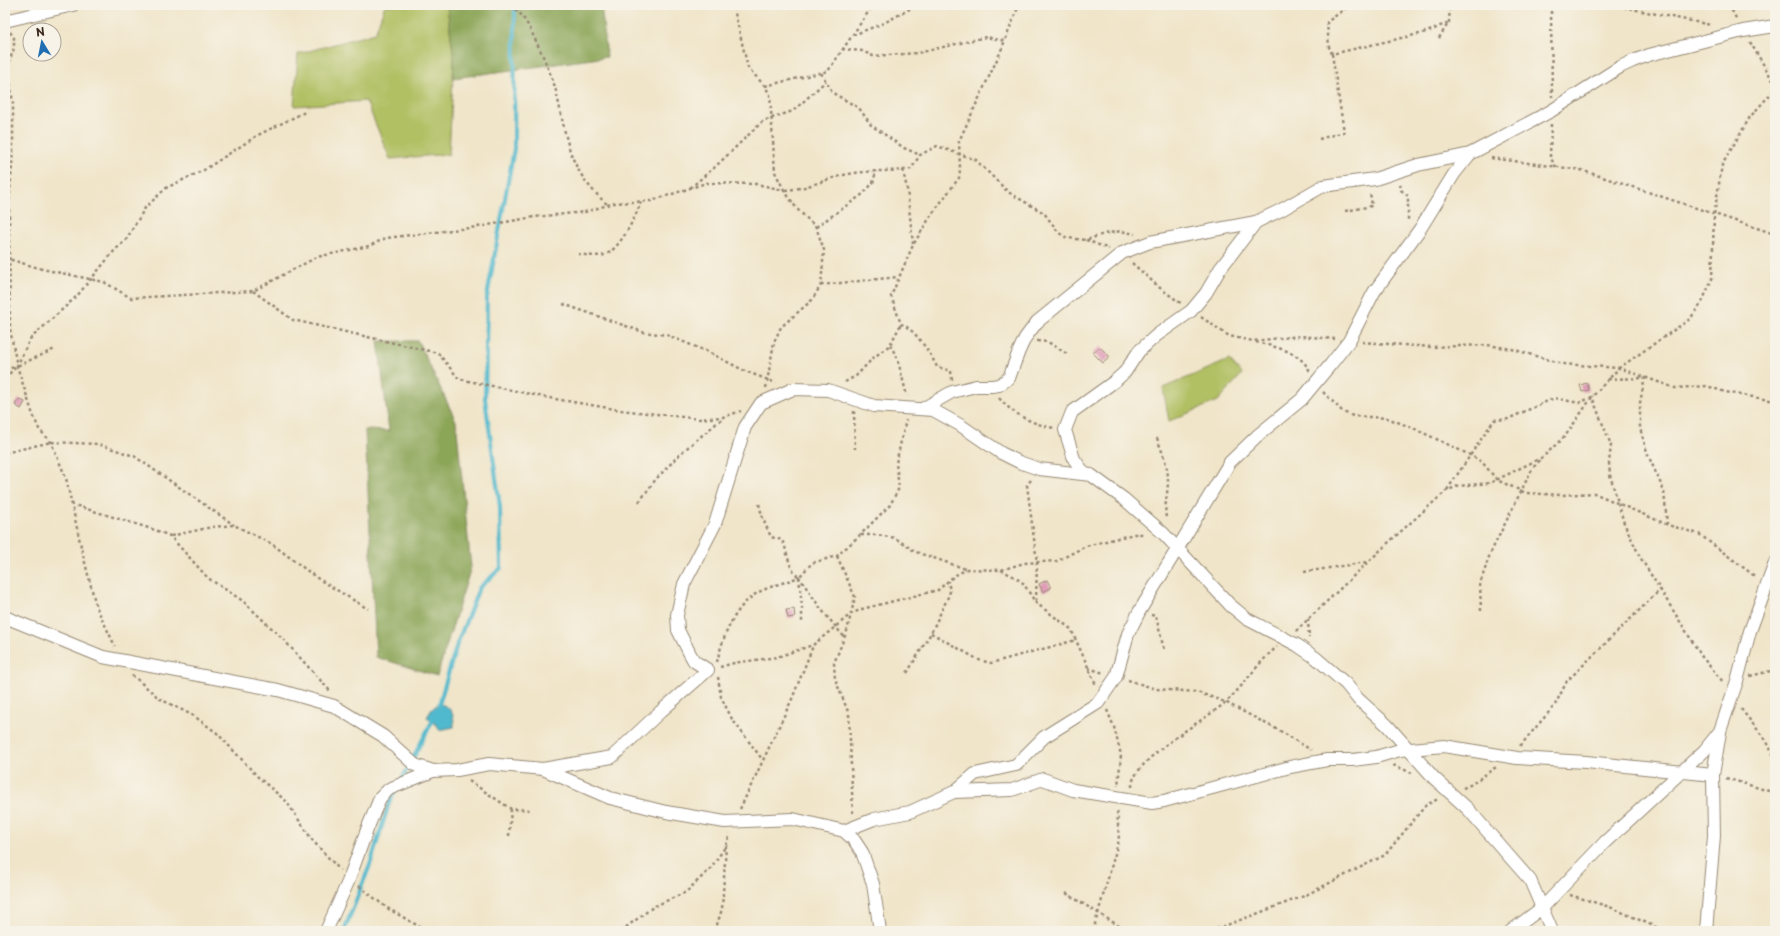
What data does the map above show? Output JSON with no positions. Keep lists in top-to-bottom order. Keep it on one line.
{"north":"top"}
